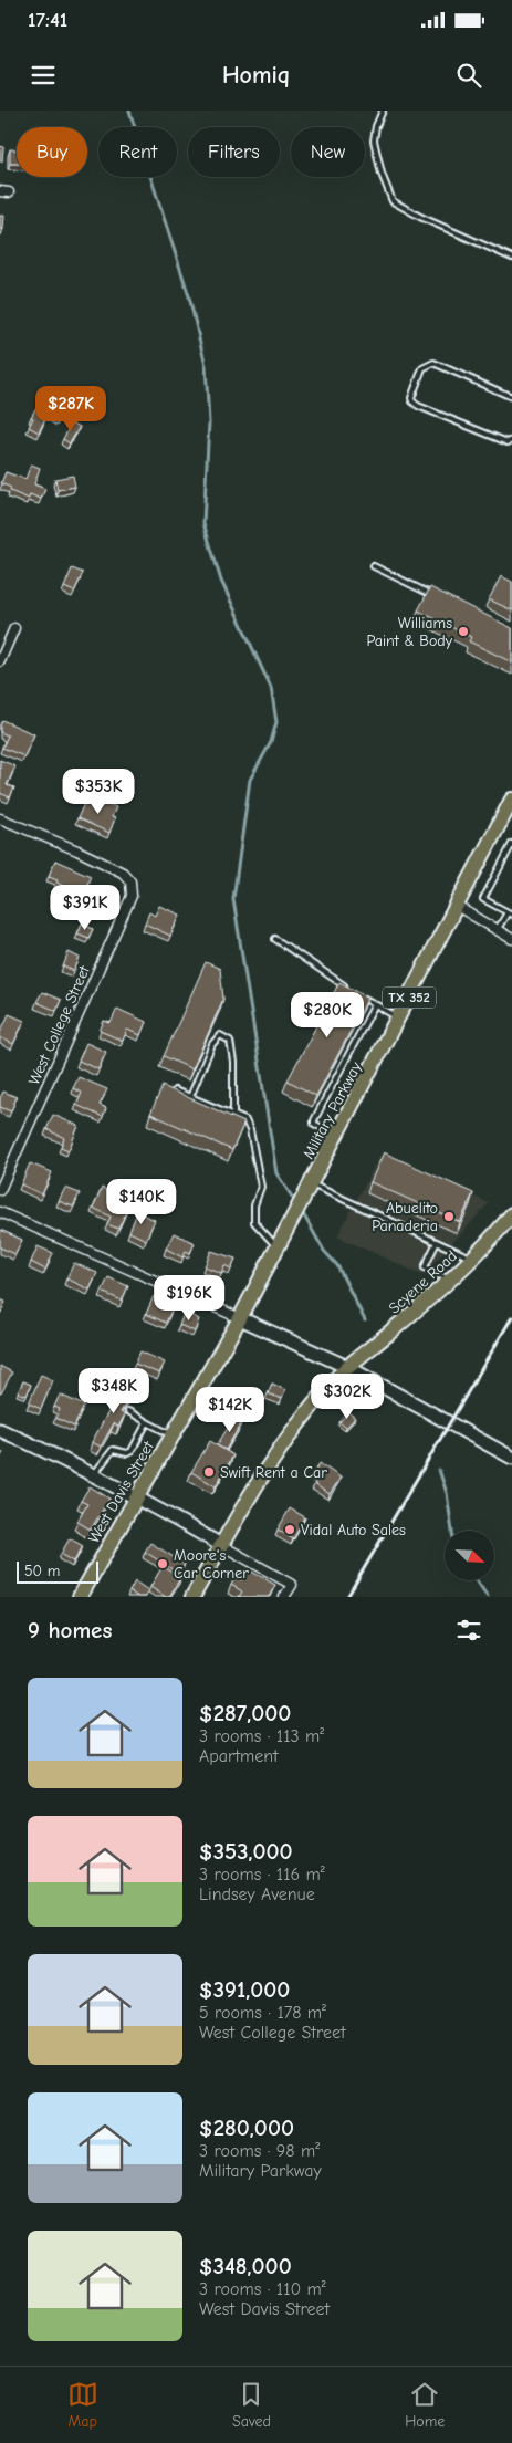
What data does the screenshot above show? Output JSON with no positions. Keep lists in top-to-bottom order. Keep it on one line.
{"streets":{"main road":["TX 352","Military Parkway","Scyene Road","West Davis Street"],"street":["West College Street"]},"crossings":[["Military Parkway","West Davis Street"]],"places":["Williams Paint & Body","Abuelito Panaderia","Swift Rent a Car","Vidal Auto Sales","Moore's Car Corner"],"scale_bar":"50 m","north":"bottom right","page":{"status":"17:41","header":"Homiq","chip":["Buy","Rent","Filters","New"],"price":["$287K","$353K","$391K","$280K","$140K","$196K","$348K","$302K","$142K"],"scale":"50 m","heading":"9 homes","list":[{"name":"$287,000","note":"3 rooms · 113 m² · Apartment"},{"name":"$353,000","note":"3 rooms · 116 m² · Lindsey Avenue"},{"name":"$391,000","note":"5 rooms · 178 m² · West College Street"},{"name":"$280,000","note":"3 rooms · 98 m² · Military Parkway"},{"name":"$348,000","note":"3 rooms · 110 m² · West Davis Street"}],"tabs":["Map","Saved","Home"]}}
